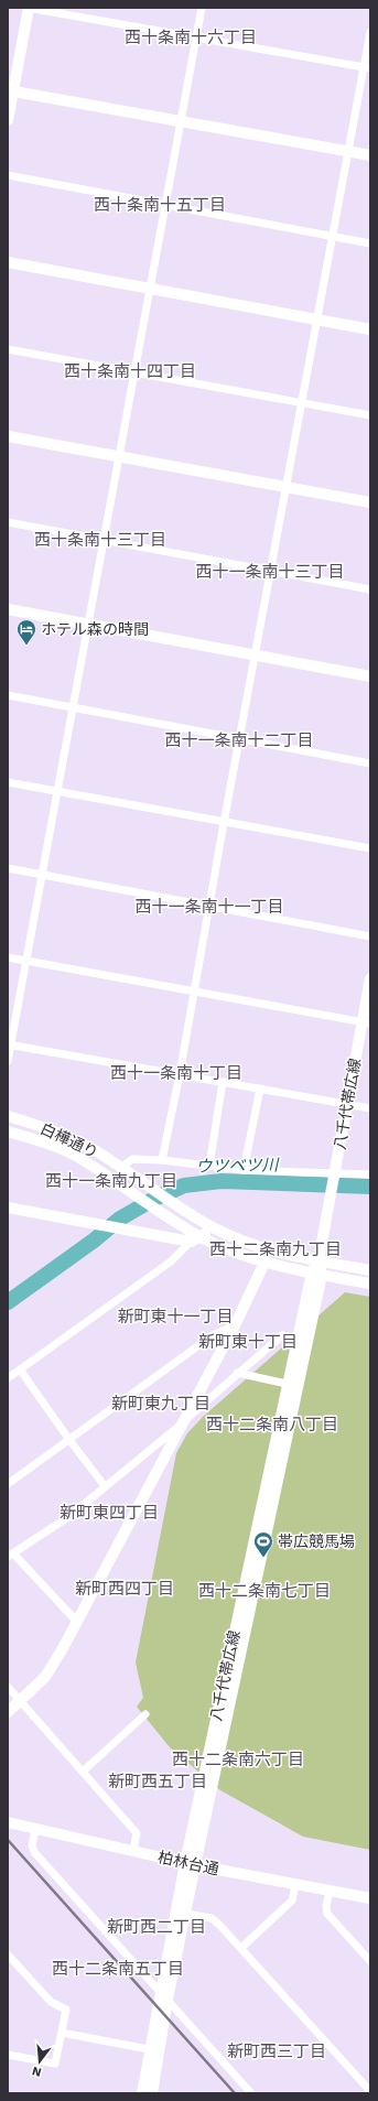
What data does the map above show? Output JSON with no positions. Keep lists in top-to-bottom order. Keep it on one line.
{"streets":{"street":["八千代帯広線","白樺通り","柏林台通"]},"crossings":[["八千代帯広線","白樺通り"],["八千代帯広線","柏林台通"]],"districts":["西十条南十六丁目","西十条南十五丁目","西十条南十四丁目","西十条南十三丁目","西十一条南十三丁目","西十一条南十二丁目","西十一条南十一丁目","西十一条南十丁目","西十一条南九丁目","西十二条南九丁目","新町東十一丁目","新町東十丁目","新町東九丁目","西十二条南八丁目","新町東四丁目","新町西四丁目","西十二条南七丁目","西十二条南六丁目","新町西五丁目","新町西二丁目","西十二条南五丁目","新町西三丁目"],"water":["ウツベツ川"],"places":{"hotel":["ホテル森の時間"],"sports":["帯広競馬場"]},"north":"bottom"}
